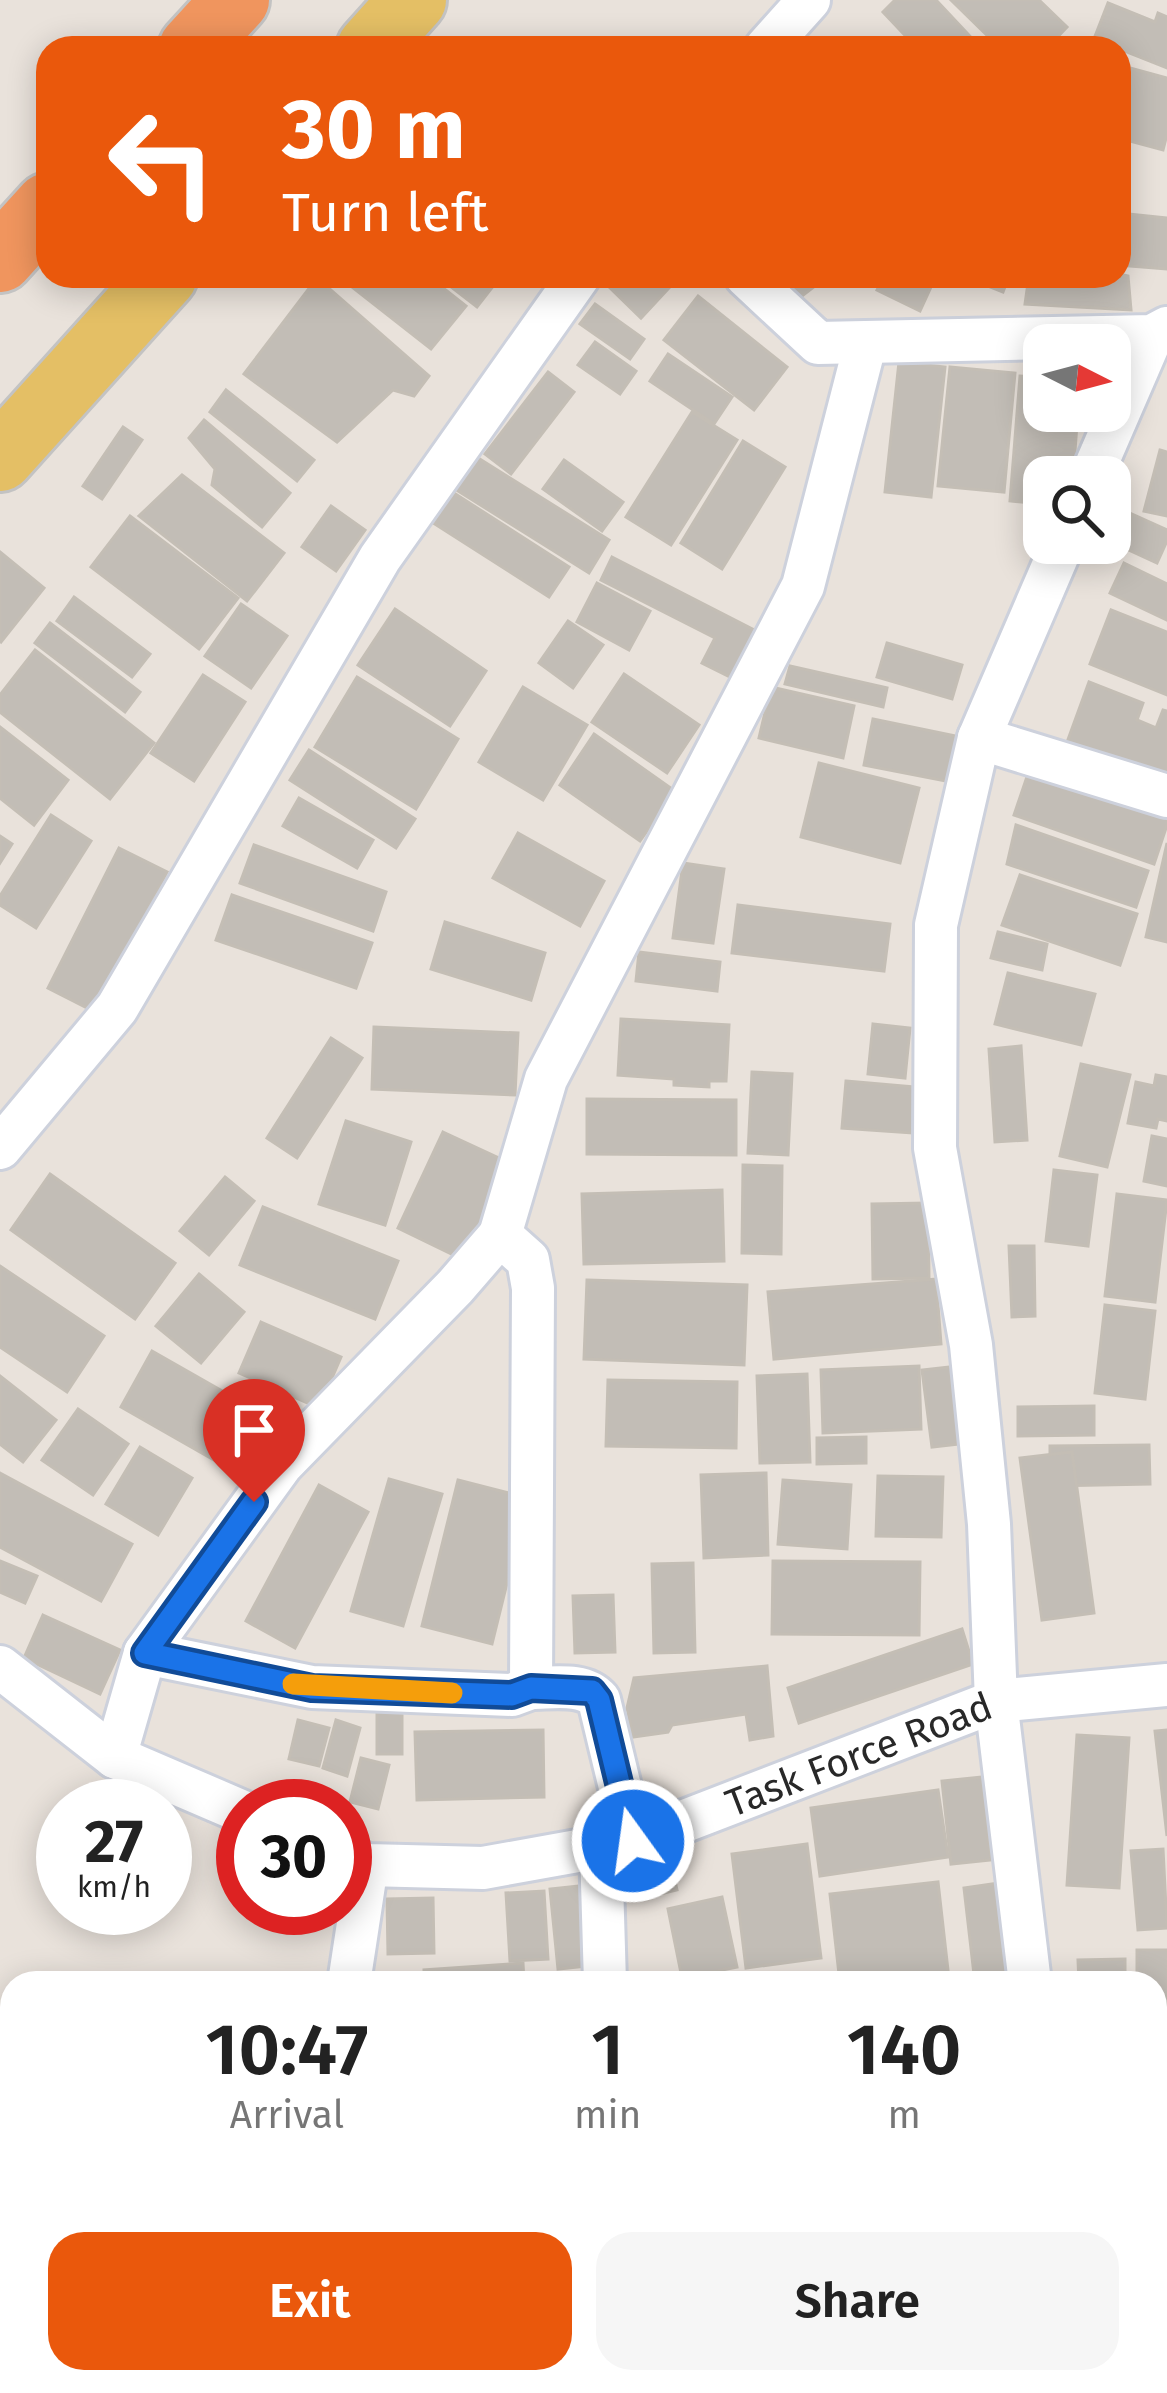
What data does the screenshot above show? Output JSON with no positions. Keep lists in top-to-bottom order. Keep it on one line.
{"streets":{"street":["Task Force Road"]},"north":"right","page":{"turn":["30 m","Turn left"],"speed":"27 km/h","limit":"30","eta":["10:47","Arrival","1","min","140","m"],"buttons":["Exit","Share"]}}
